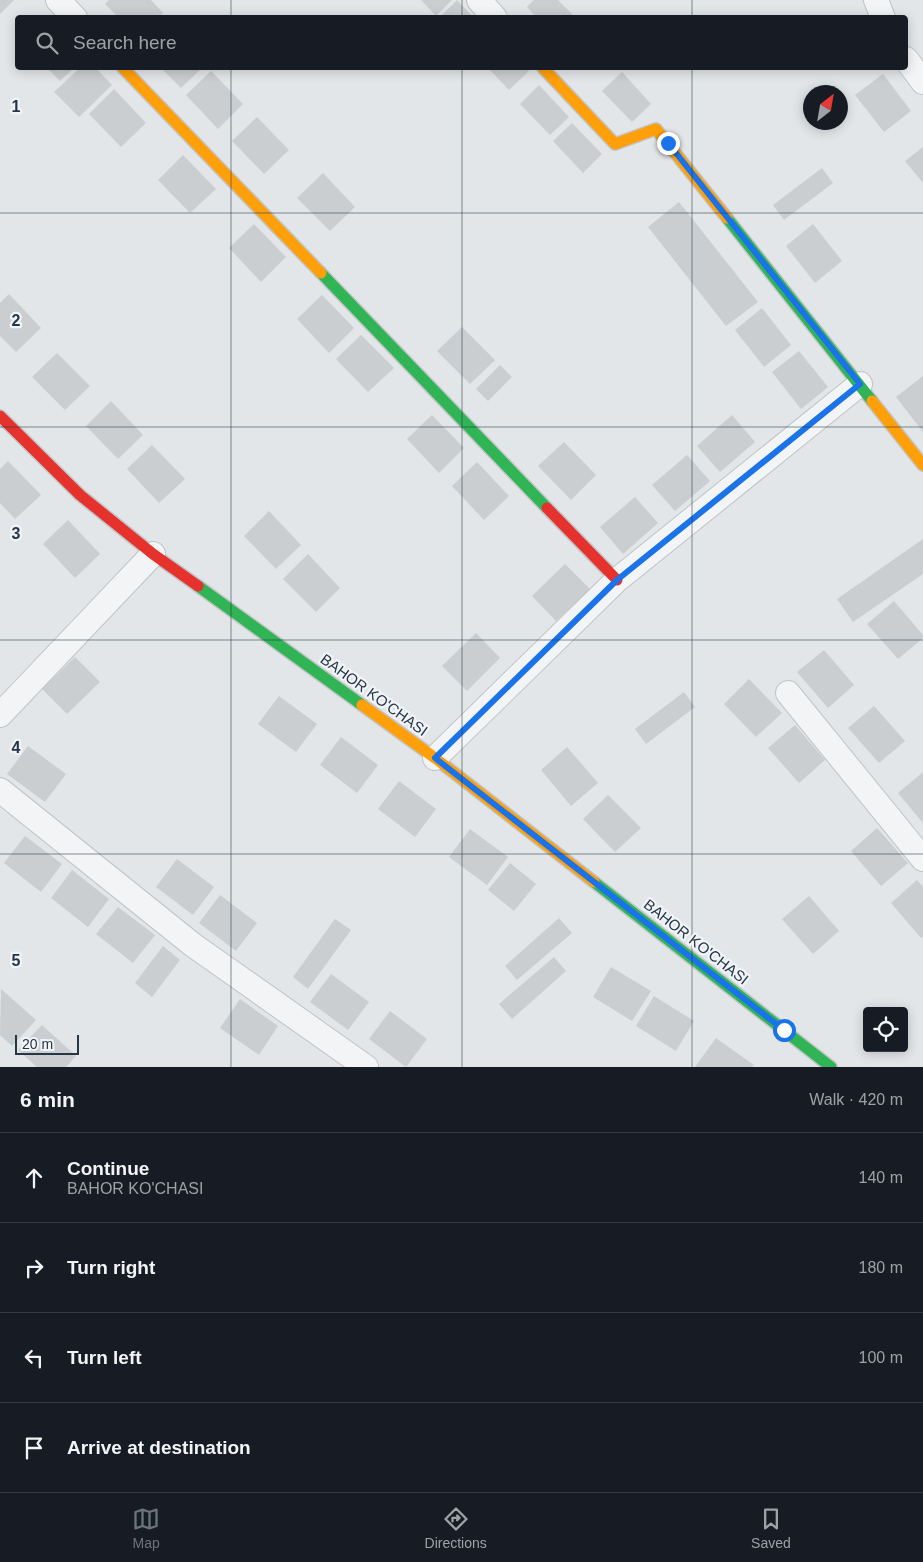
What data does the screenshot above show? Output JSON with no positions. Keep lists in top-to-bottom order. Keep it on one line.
{"streets":{"street":["BAHOR KO'CHASI"]},"scale_bar":"20 m","north":"top right","page":{"search":"Search here","scale":"20 m","heading":["6 min","Walk · 420 m"],"list":[["Continue","BAHOR KO'CHASI","140 m"],["Turn right","180 m"],["Turn left","100 m"],"Arrive at destination"],"nav":["Map","Directions","Saved"]},"grid":{"rows":["1","2","3","4","5"]}}
